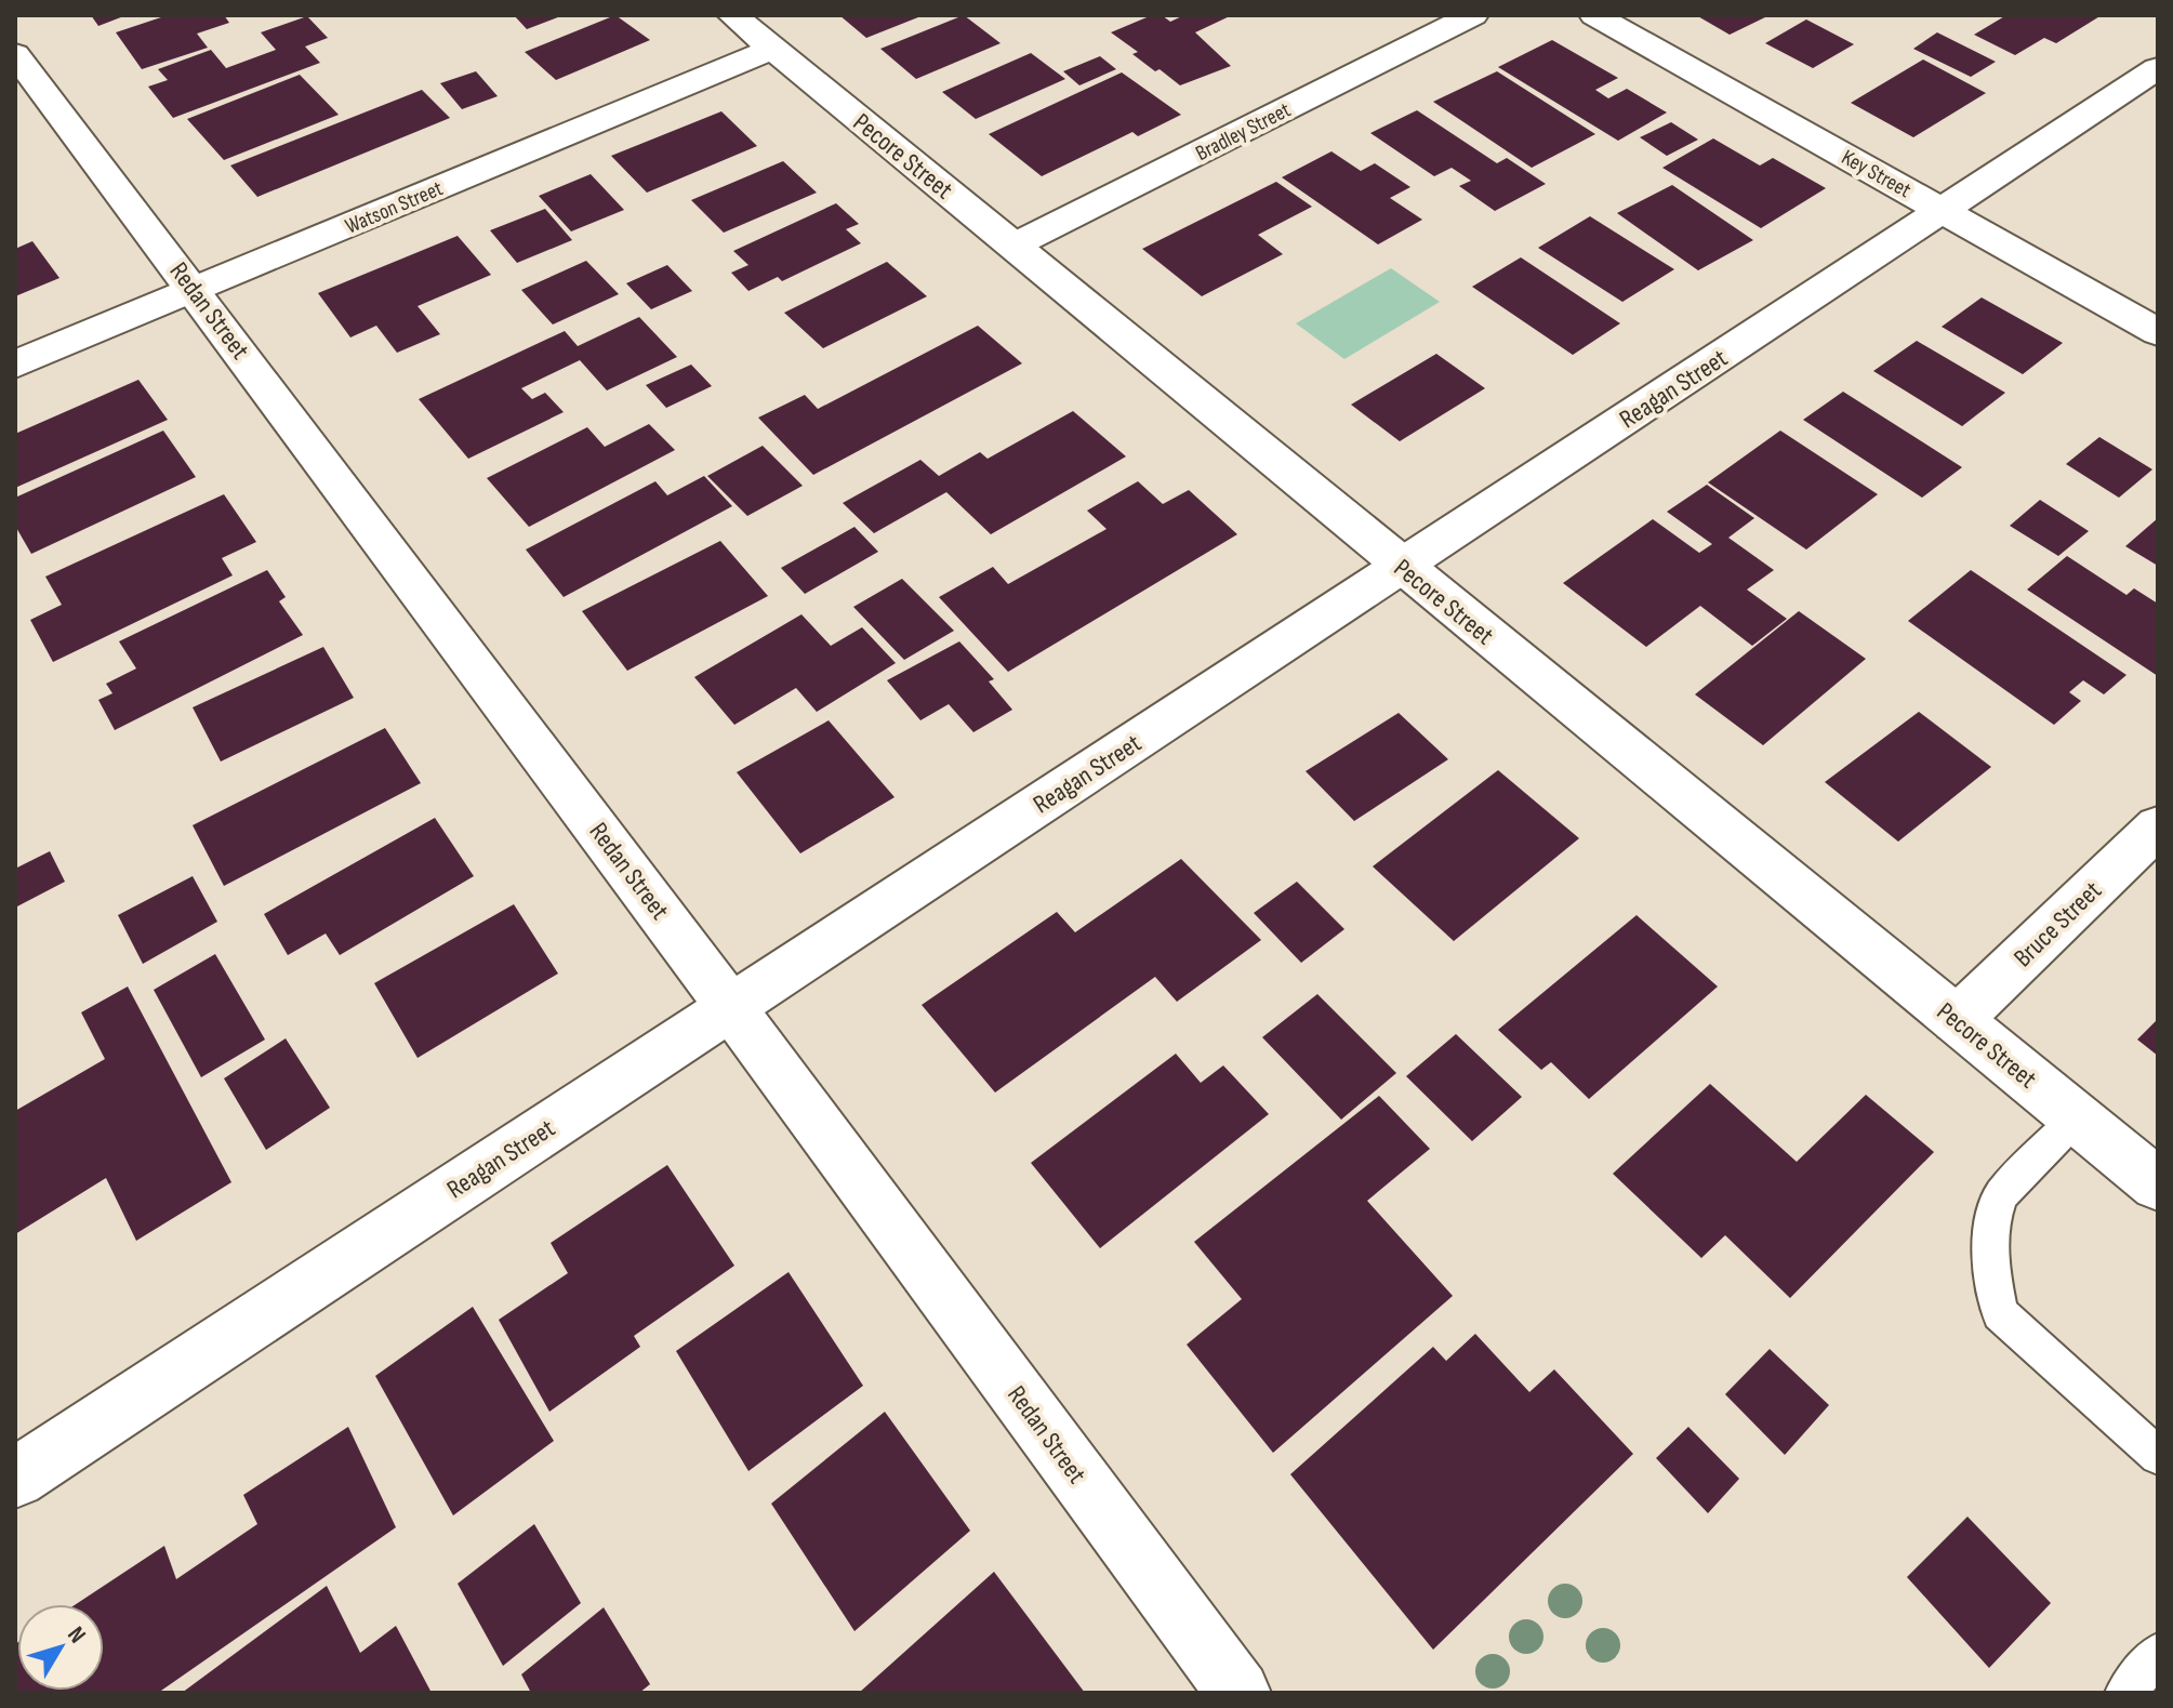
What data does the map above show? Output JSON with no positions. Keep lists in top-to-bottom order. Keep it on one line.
{"streets":{"street":["Bradley Street","Pecore Street","Key Street","Watson Street","Redan Street","Reagan Street","Bruce Street"]},"crossings":[["Bradley Street","Pecore Street"],["Pecore Street","Watson Street"],["Pecore Street","Reagan Street"],["Pecore Street","Bruce Street"],["Key Street","Reagan Street"],["Watson Street","Redan Street"],["Redan Street","Reagan Street"]],"north":"top right"}
